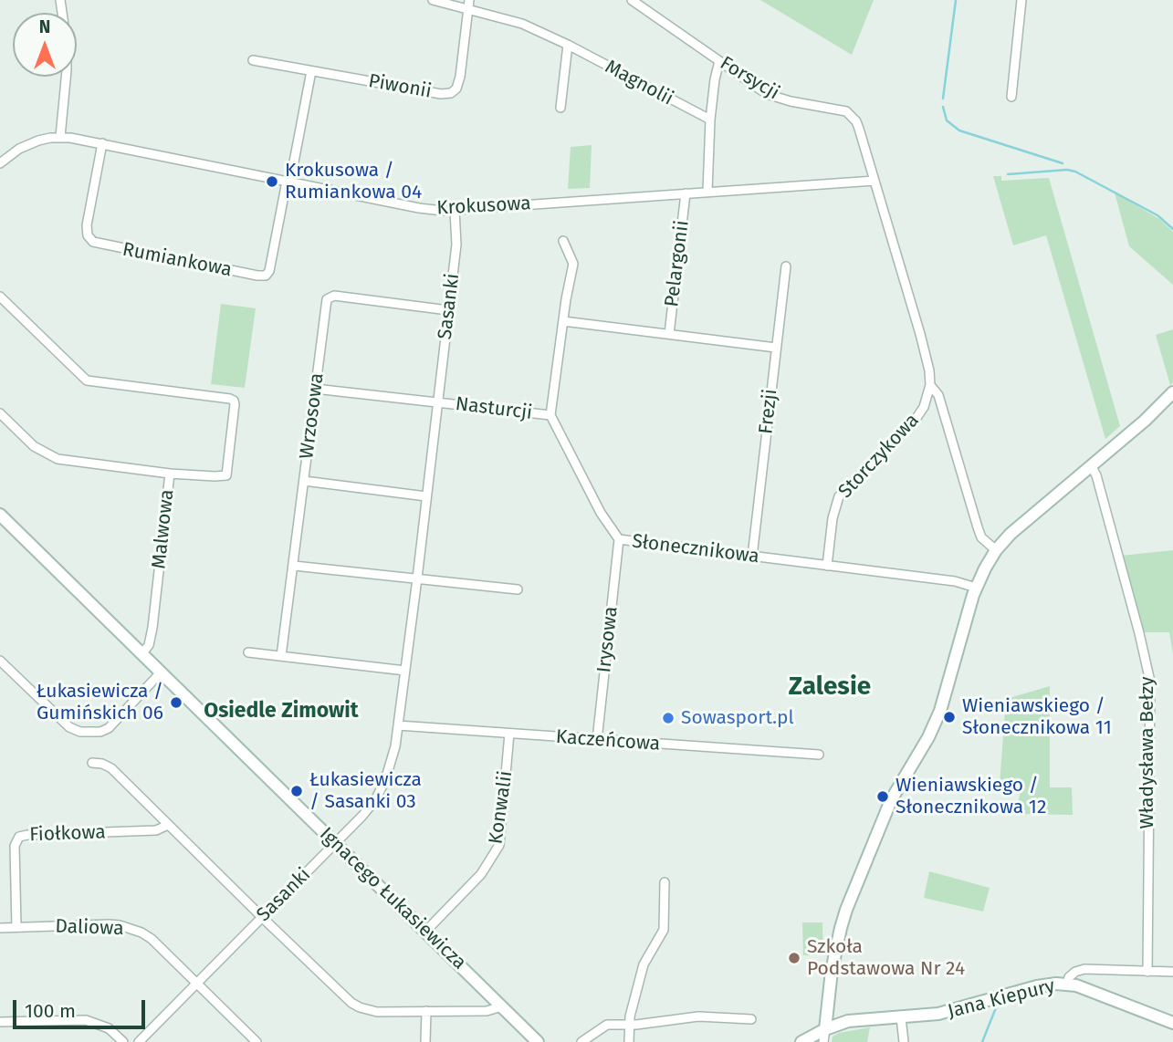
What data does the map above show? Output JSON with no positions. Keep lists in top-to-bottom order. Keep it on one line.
{"streets":{"street":["Forsycji","Magnolii","Piwonii","Krokusowa","Rumiankowa","Pelargonii","Sasanki","Nasturcji","Frezji","Wrzosowa","Storczykowa","Malwowa","Słonecznikowa","Irysowa","Kaczeńcowa","Władysława Bełzy","Konwalii","Fiołkowa","Ignacego Łukasiewicza","Daliowa","Jana Kiepury"]},"crossings":[["Forsycji","Krokusowa"],["Forsycji","Storczykowa"],["Magnolii","Piwonii"],["Krokusowa","Rumiankowa"],["Krokusowa","Pelargonii"],["Krokusowa","Sasanki"],["Krokusowa","Storczykowa"],["Pelargonii","Frezji"],["Sasanki","Nasturcji"],["Sasanki","Wrzosowa"],["Sasanki","Kaczeńcowa"],["Sasanki","Ignacego Łukasiewicza"],["Sasanki","Daliowa"],["Nasturcji","Słonecznikowa"],["Frezji","Słonecznikowa"],["Storczykowa","Słonecznikowa"],["Malwowa","Ignacego Łukasiewicza"],["Słonecznikowa","Irysowa"],["Irysowa","Kaczeńcowa"],["Kaczeńcowa","Konwalii"],["Konwalii","Ignacego Łukasiewicza"],["Fiołkowa","Daliowa"]],"districts":["Zalesie","Osiedle Zimowit"],"places":["Krokusowa / Rumiankowa 04","Łukasiewicza / Gumińskich 06","Wieniawskiego / Słonecznikowa 11","Sowasport.pl","Łukasiewicza / Sasanki 03","Wieniawskiego / Słonecznikowa 12","Szkoła Podstawowa Nr 24"],"scale_bar":"100 m","north":"top"}
